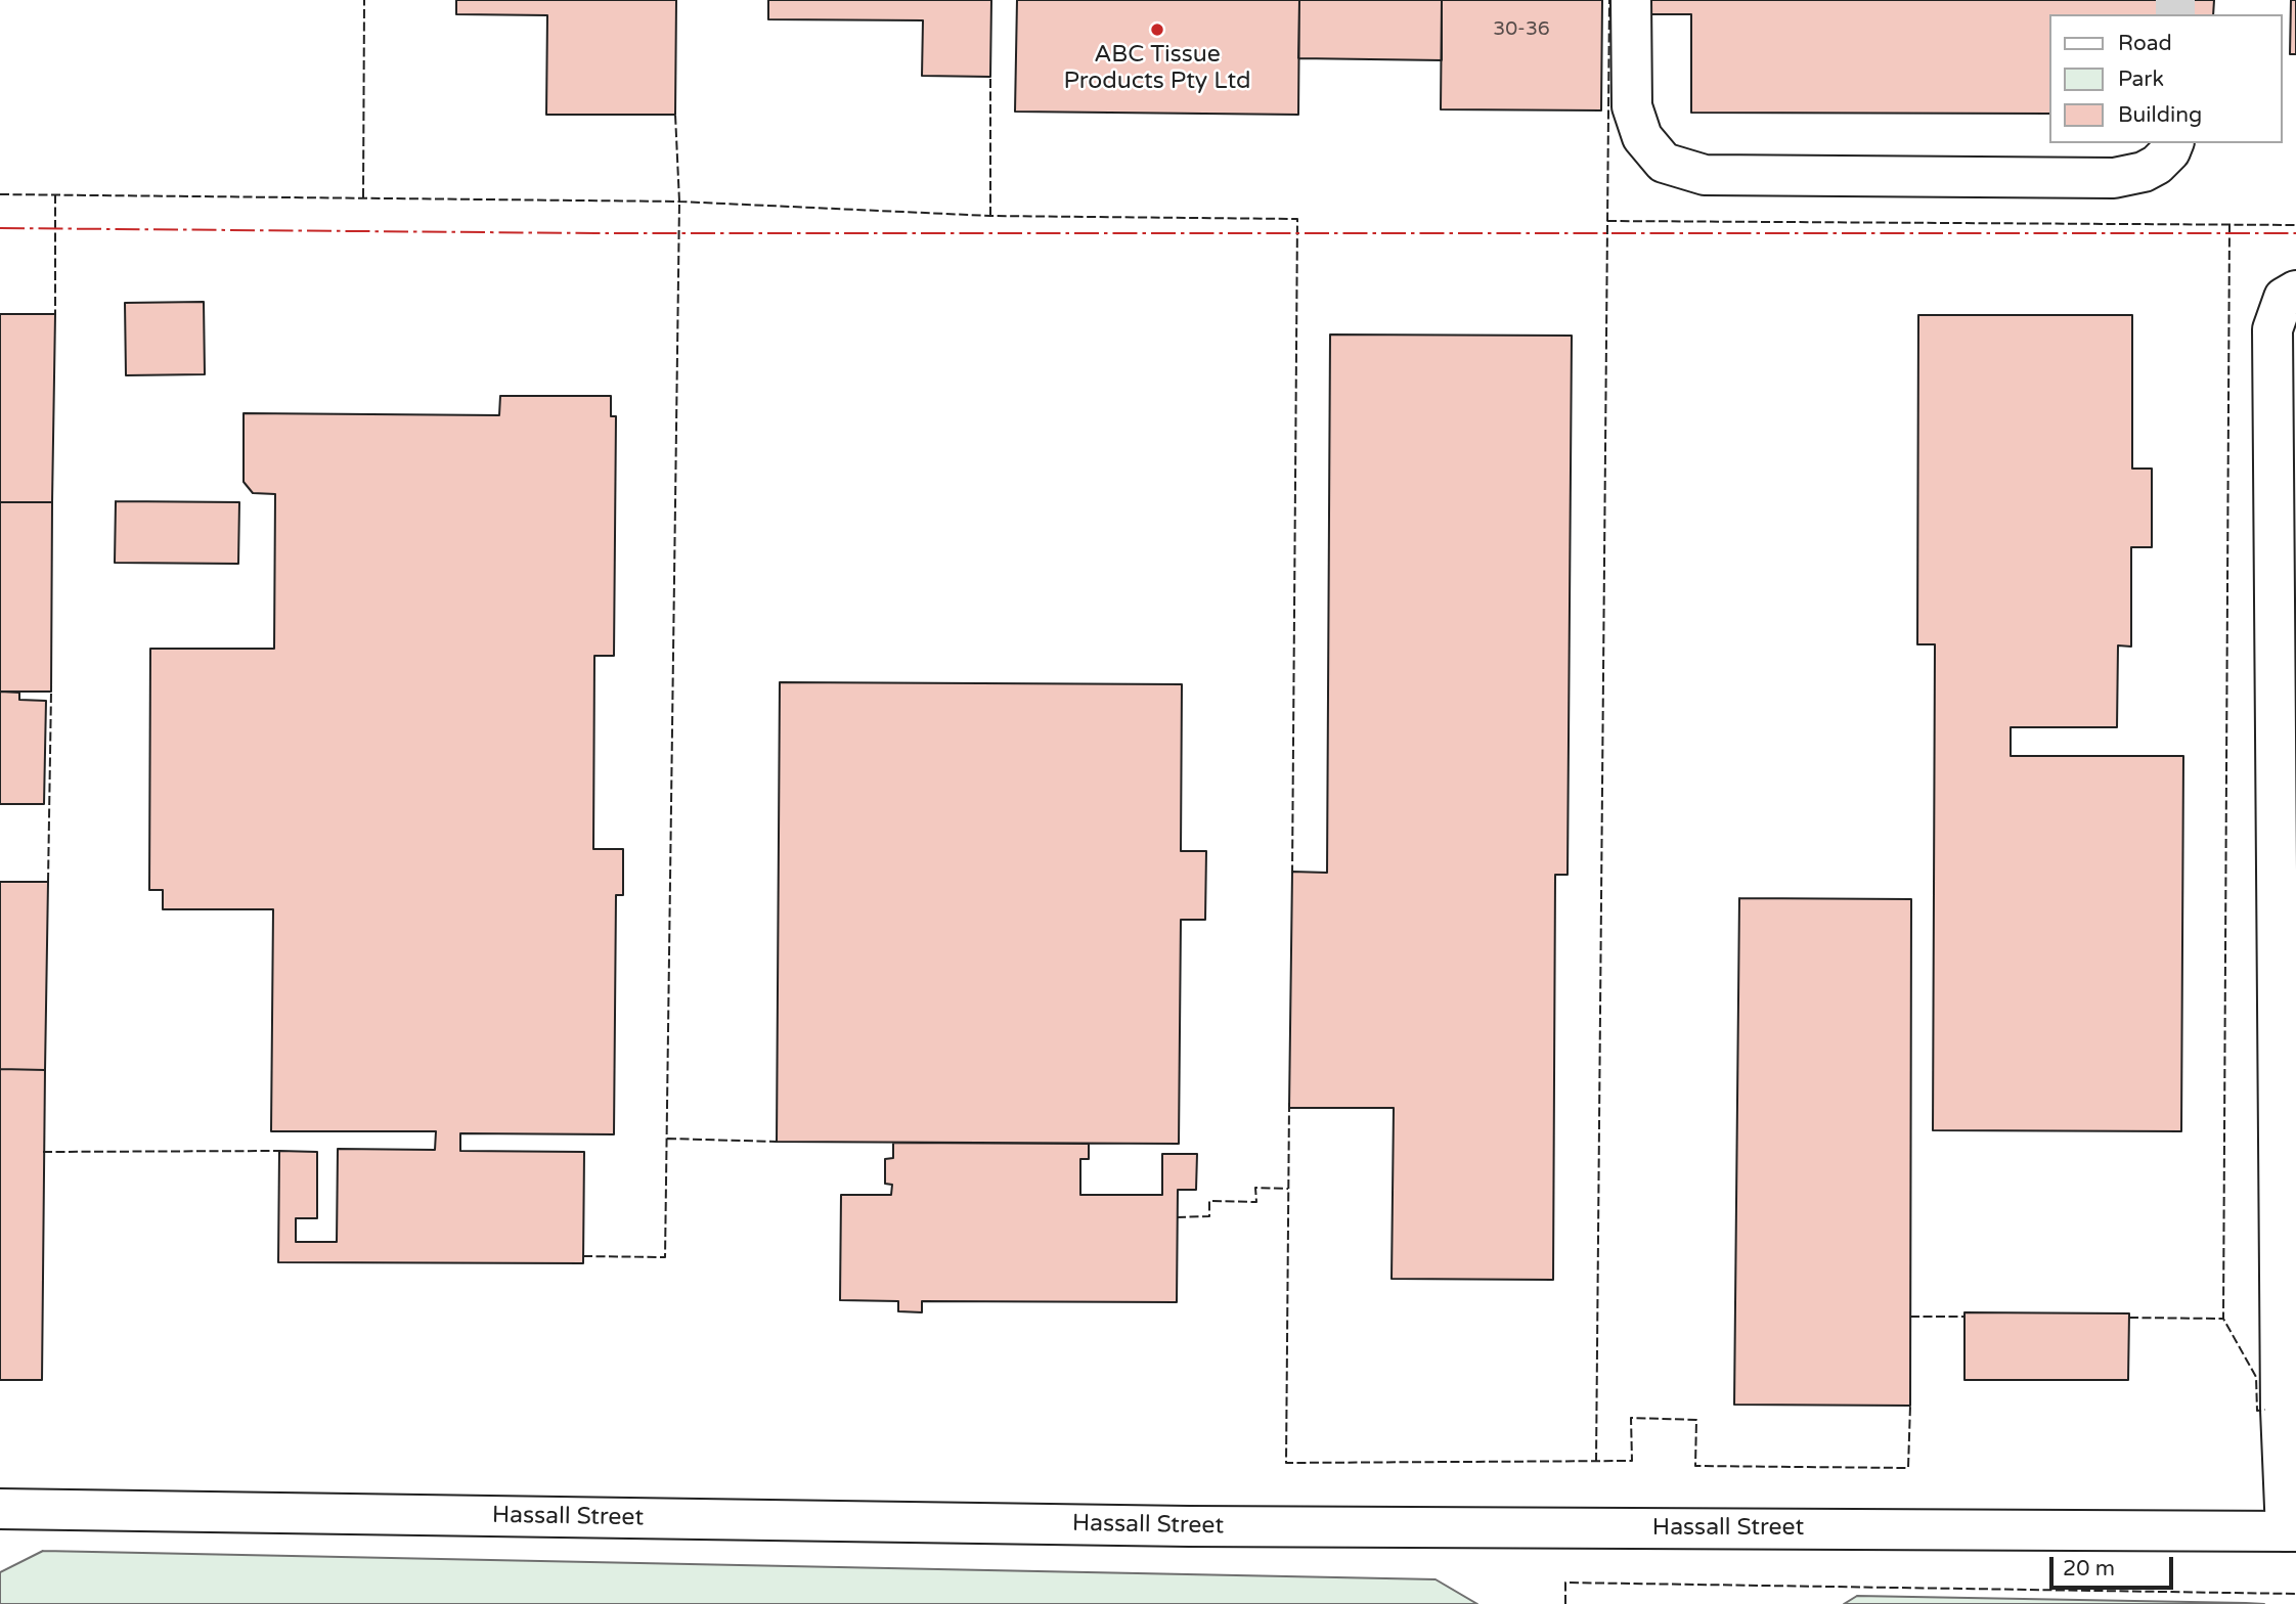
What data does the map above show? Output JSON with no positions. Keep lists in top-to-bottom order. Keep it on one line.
{"streets":{"main road":["Hassall Street"]},"places":["ABC Tissue Products Pty Ltd"],"house_numbers":["30-36"],"legend":["Road","Park","Building"],"scale_bar":"20 m"}
